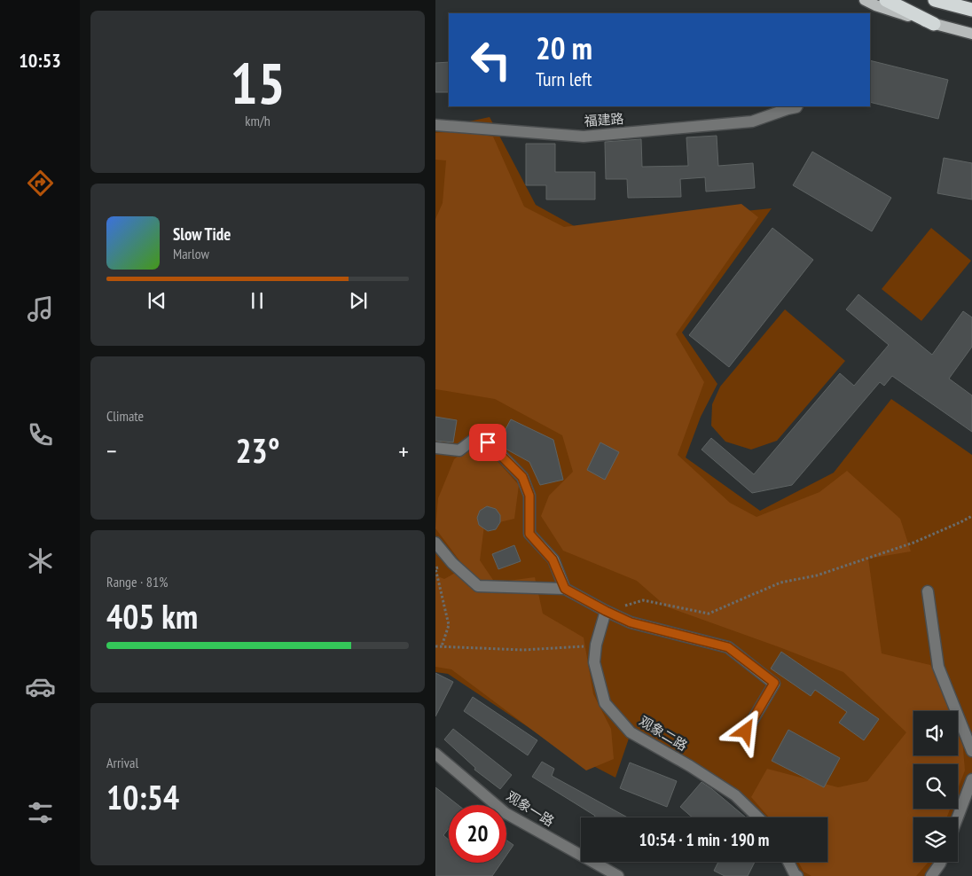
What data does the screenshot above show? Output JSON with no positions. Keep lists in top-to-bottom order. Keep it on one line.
{"streets":{"street":["福建路","观象二路","观象一路"]},"page":{"tabs":"10:53","tile":[["15","km/h"],"Climate",["Range · 81%","405 km"],["Arrival","10:54"]],"turn":["20 m","Turn left"],"song":["Slow Tide","Marlow"],"heat":["−","23°","+"],"limit":"20","trip":"10:54 · 1 min · 190 m"}}
